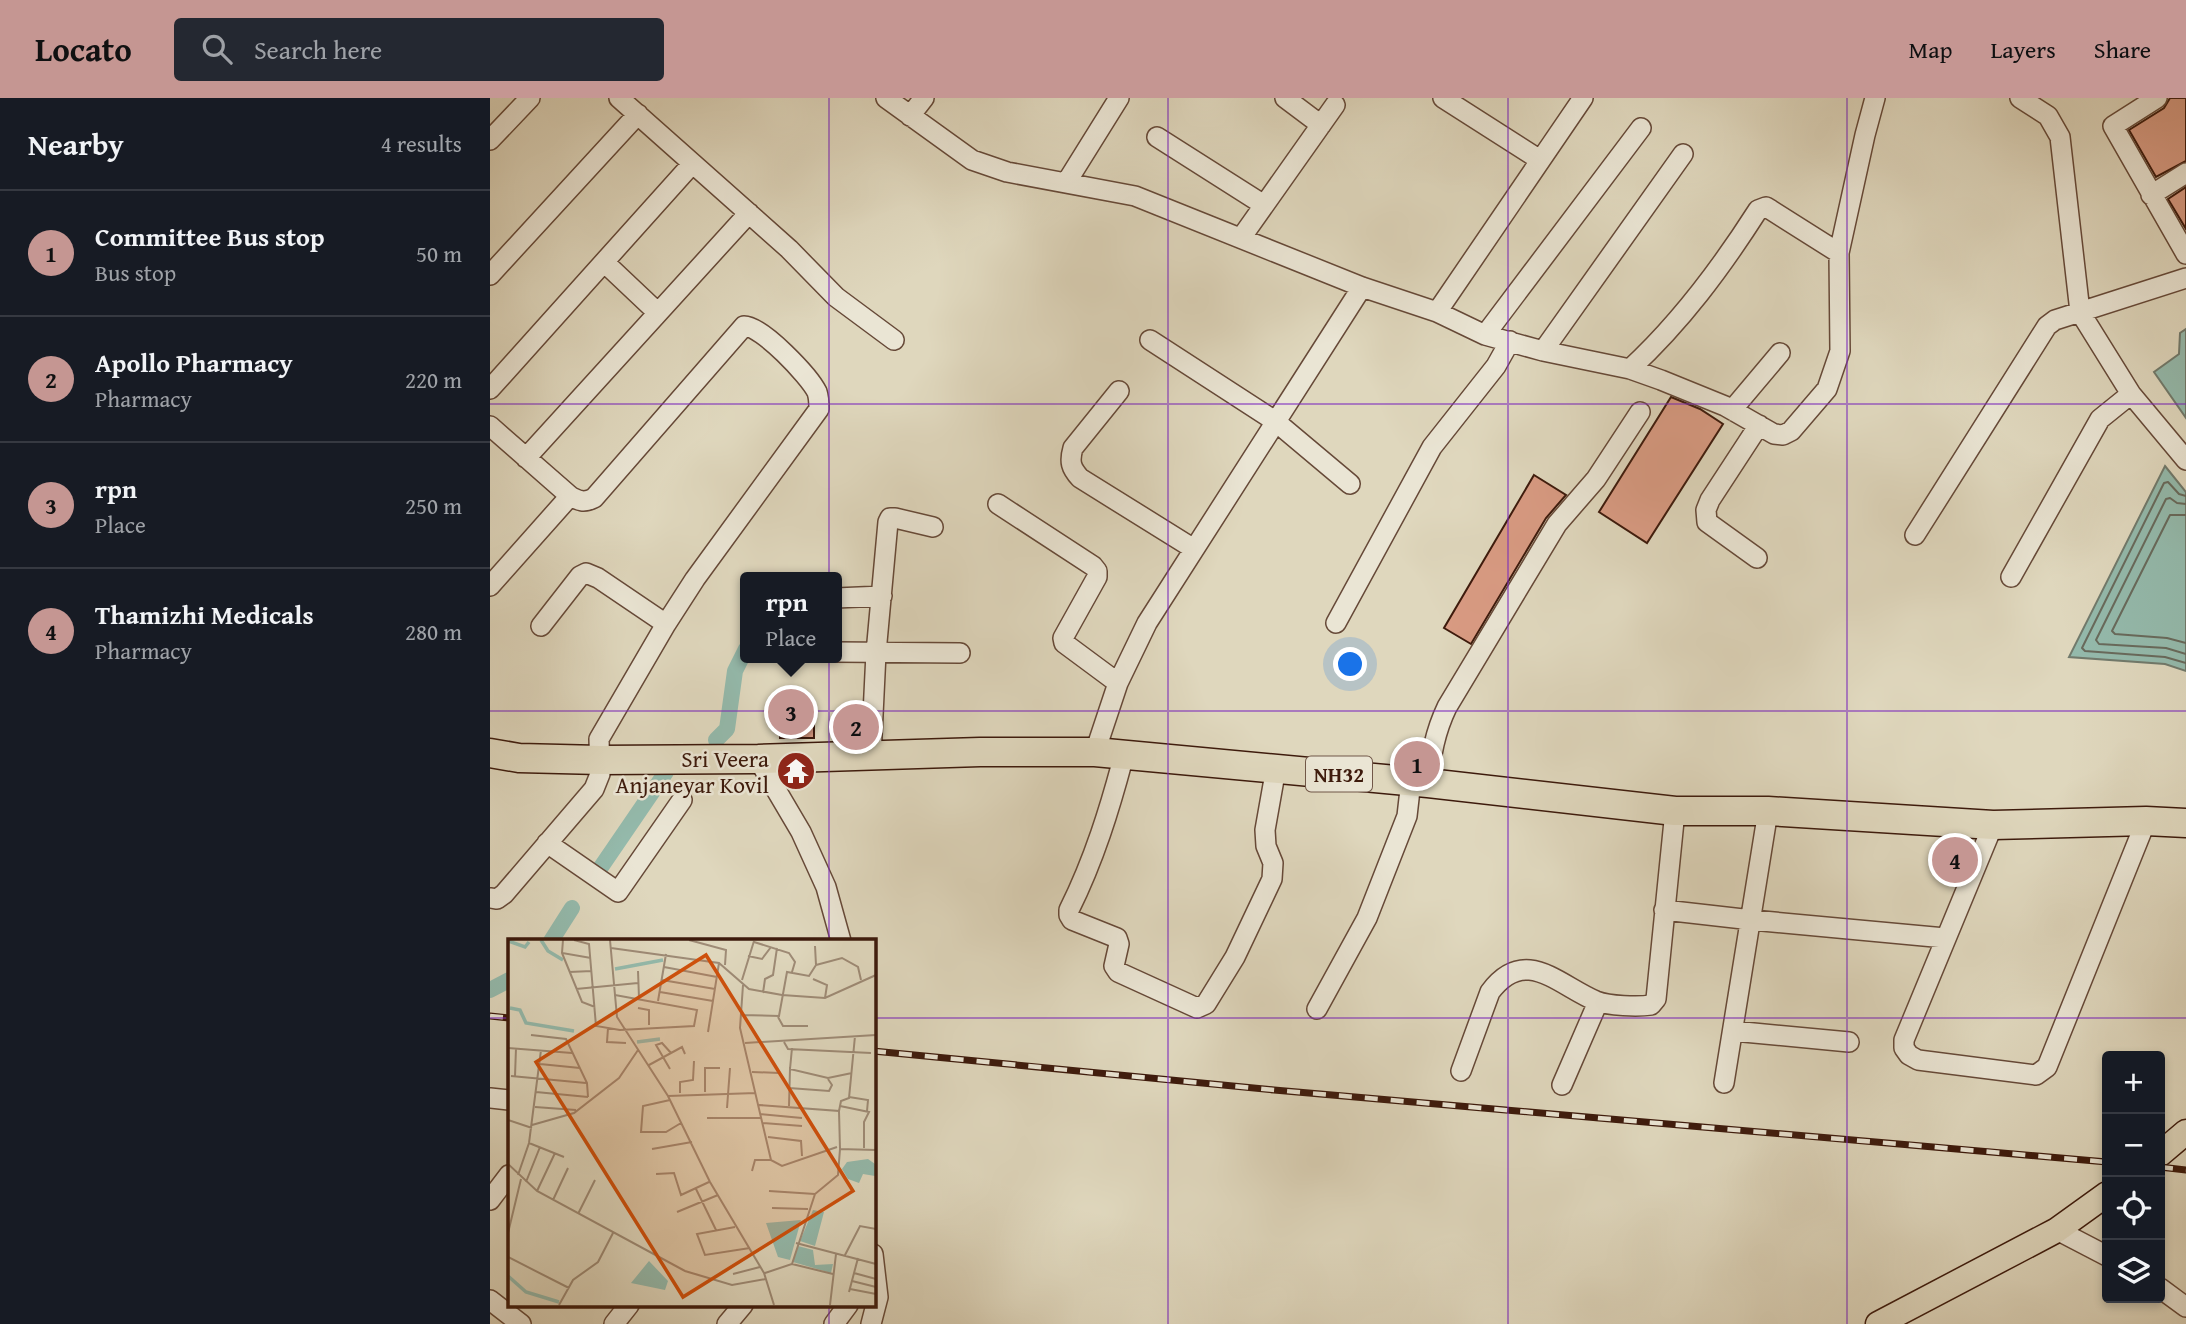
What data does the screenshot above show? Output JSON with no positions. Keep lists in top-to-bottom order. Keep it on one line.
{"streets":{"highway":["NH32"]},"places":{"temple":["Sri Veera Anjaneyar Kovil"]},"page":{"header":"Locato","search":"Search here","nav":["Map","Layers","Share"],"heading":["Nearby","4 results"],"list":[{"mark":"1","name":"Committee Bus stop","note":"Bus stop","value":"50 m"},{"mark":"2","name":"Apollo Pharmacy","note":"Pharmacy","value":"220 m"},{"mark":"3","name":"rpn","note":"Place","value":"250 m"},{"mark":"4","name":"Thamizhi Medicals","note":"Pharmacy","value":"280 m"}],"popup":["rpn","Place"],"pins":["3","2","1","4"],"map_buttons":["+","−"]}}
